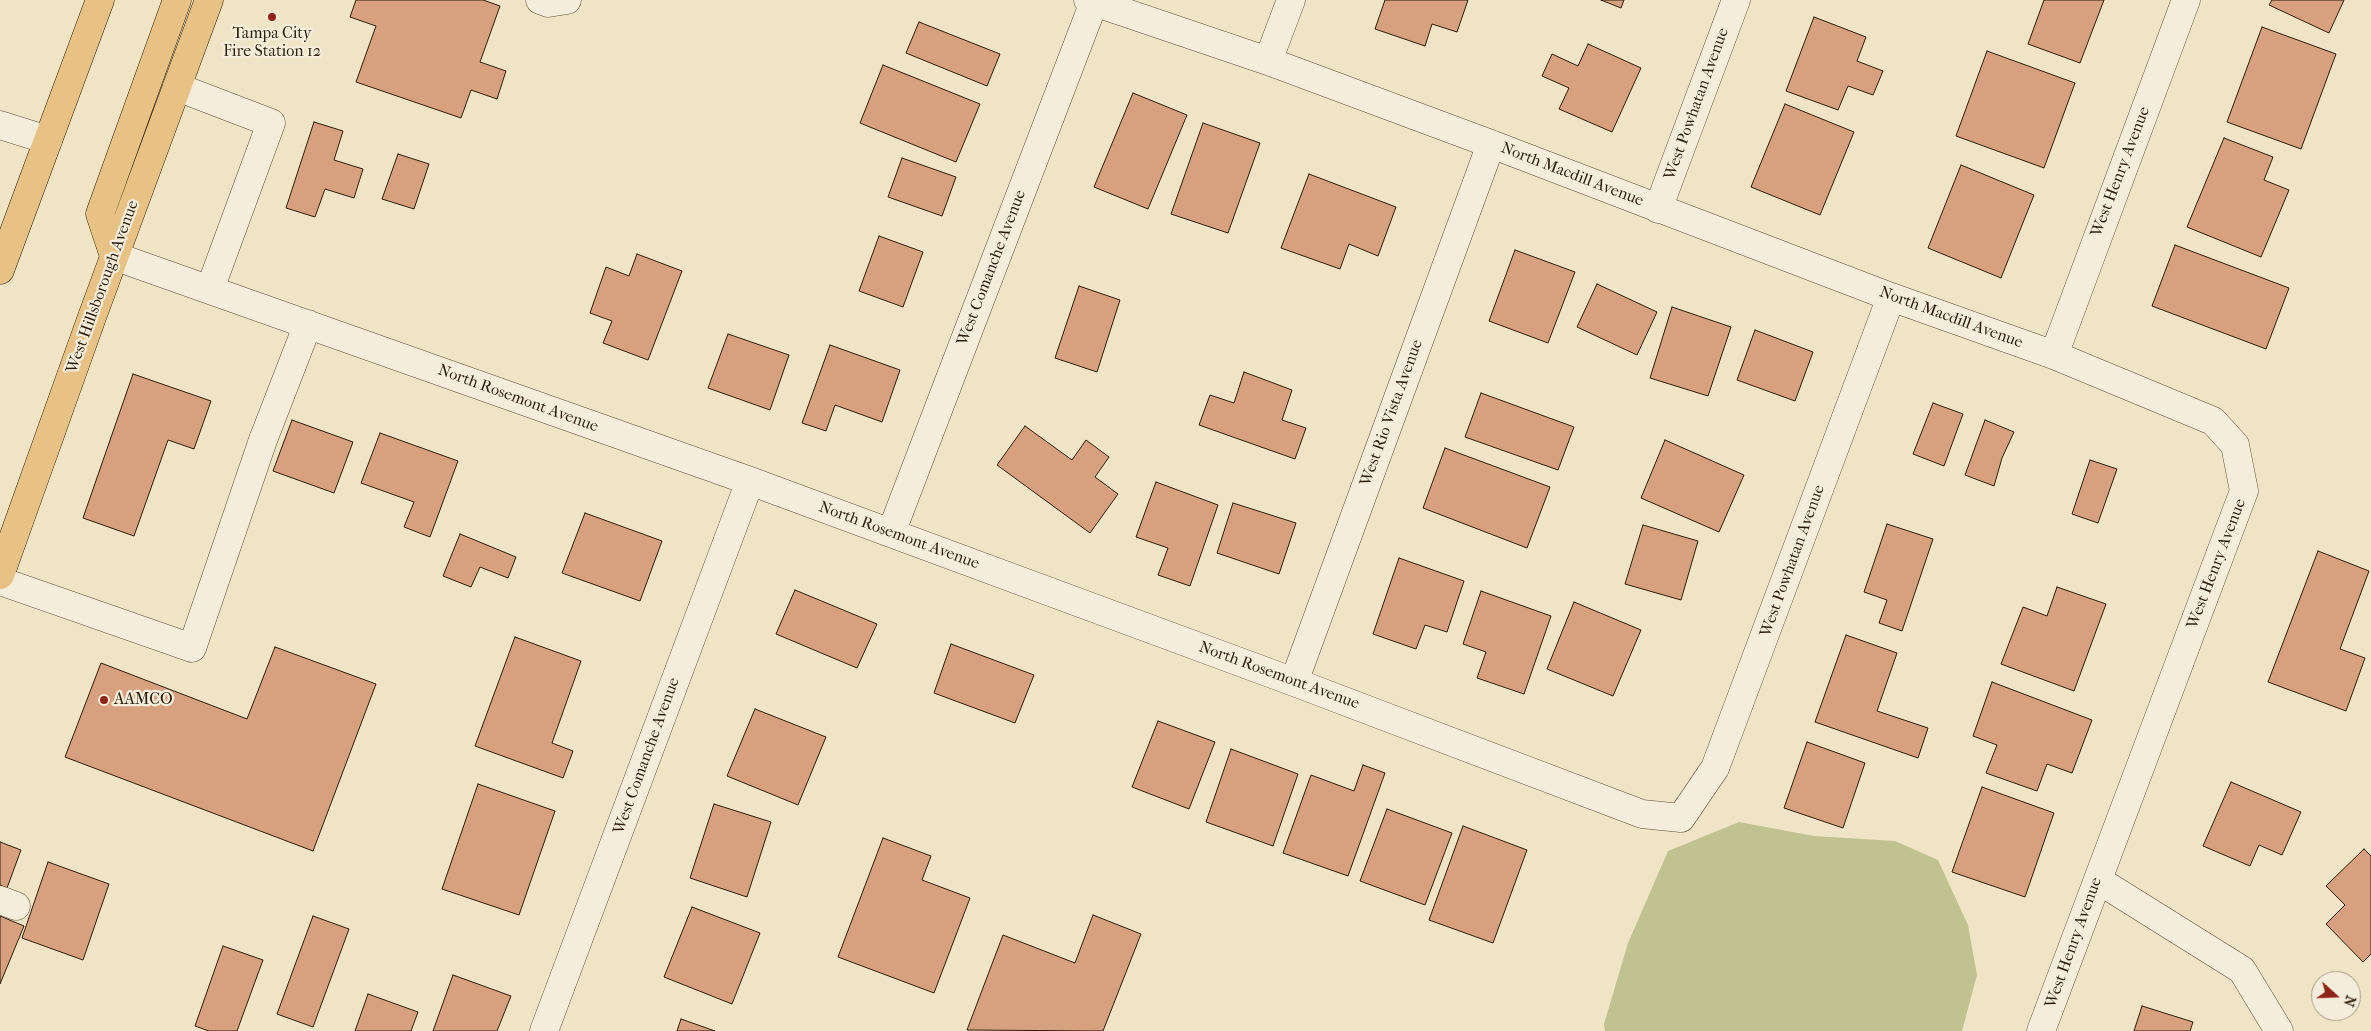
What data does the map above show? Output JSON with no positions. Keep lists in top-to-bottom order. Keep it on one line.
{"streets":{"main road":["West Hillsborough Avenue"],"street":["West Powhatan Avenue","West Henry Avenue","North Macdill Avenue","West Comanche Avenue","North Rosemont Avenue","West Rio Vista Avenue"]},"crossings":[["West Powhatan Avenue","North Macdill Avenue"],["West Powhatan Avenue","North Rosemont Avenue"],["West Henry Avenue","North Macdill Avenue"],["North Macdill Avenue","West Comanche Avenue"],["North Macdill Avenue","West Rio Vista Avenue"],["West Comanche Avenue","North Rosemont Avenue"],["West Hillsborough Avenue","North Rosemont Avenue"],["North Rosemont Avenue","West Rio Vista Avenue"]],"places":["Tampa City Fire Station 12","AAMCO"],"north":"right"}
